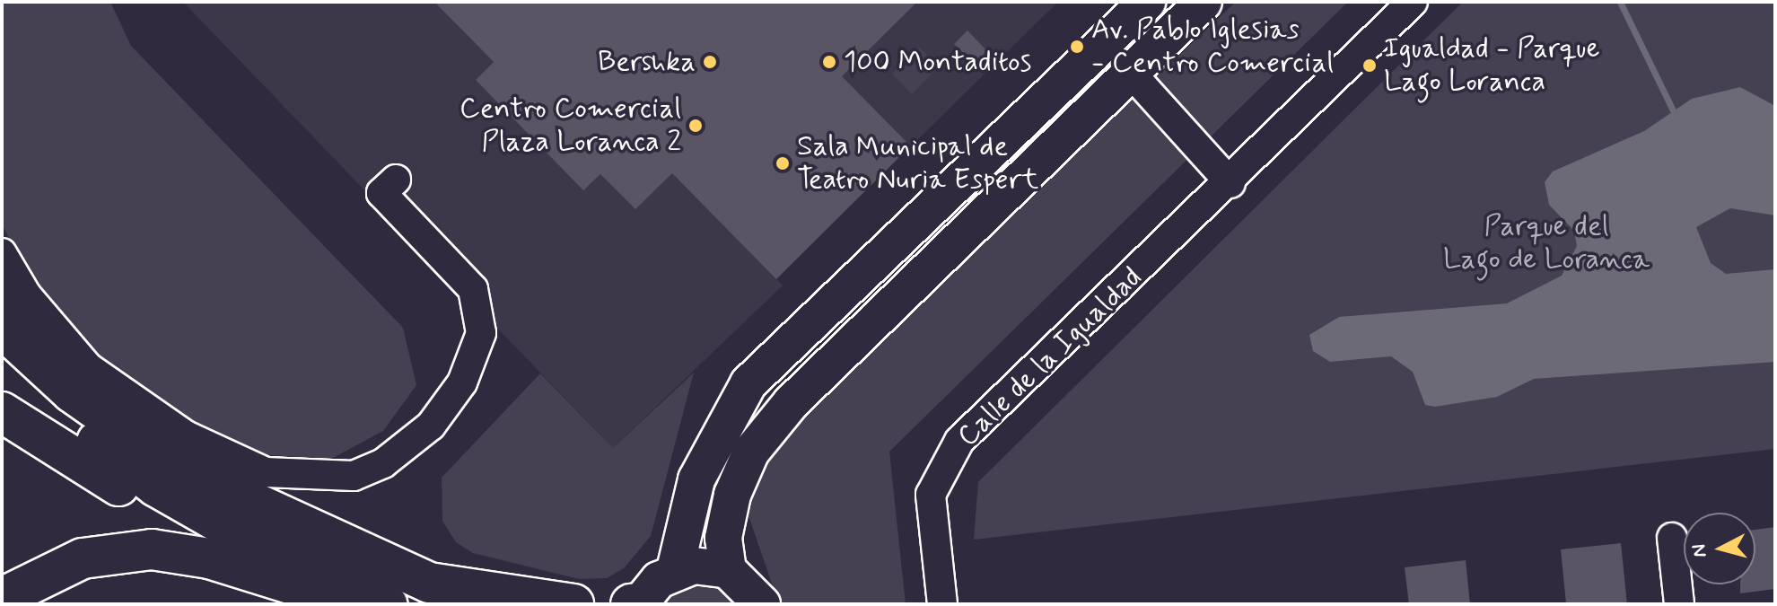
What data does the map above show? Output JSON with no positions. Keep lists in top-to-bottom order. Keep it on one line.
{"streets":{"street":["Calle de la Igualdad"]},"parks":["Parque del Lago de Loranca"],"places":["Av. Pablo Iglesias - Centro Comercial","Bershka","100 Montaditos","Igualdad - Parque Lago Loranca","Centro Comercial Plaza Loranca 2","Sala Municipal de Teatro Nuria Espert"],"north":"left"}
